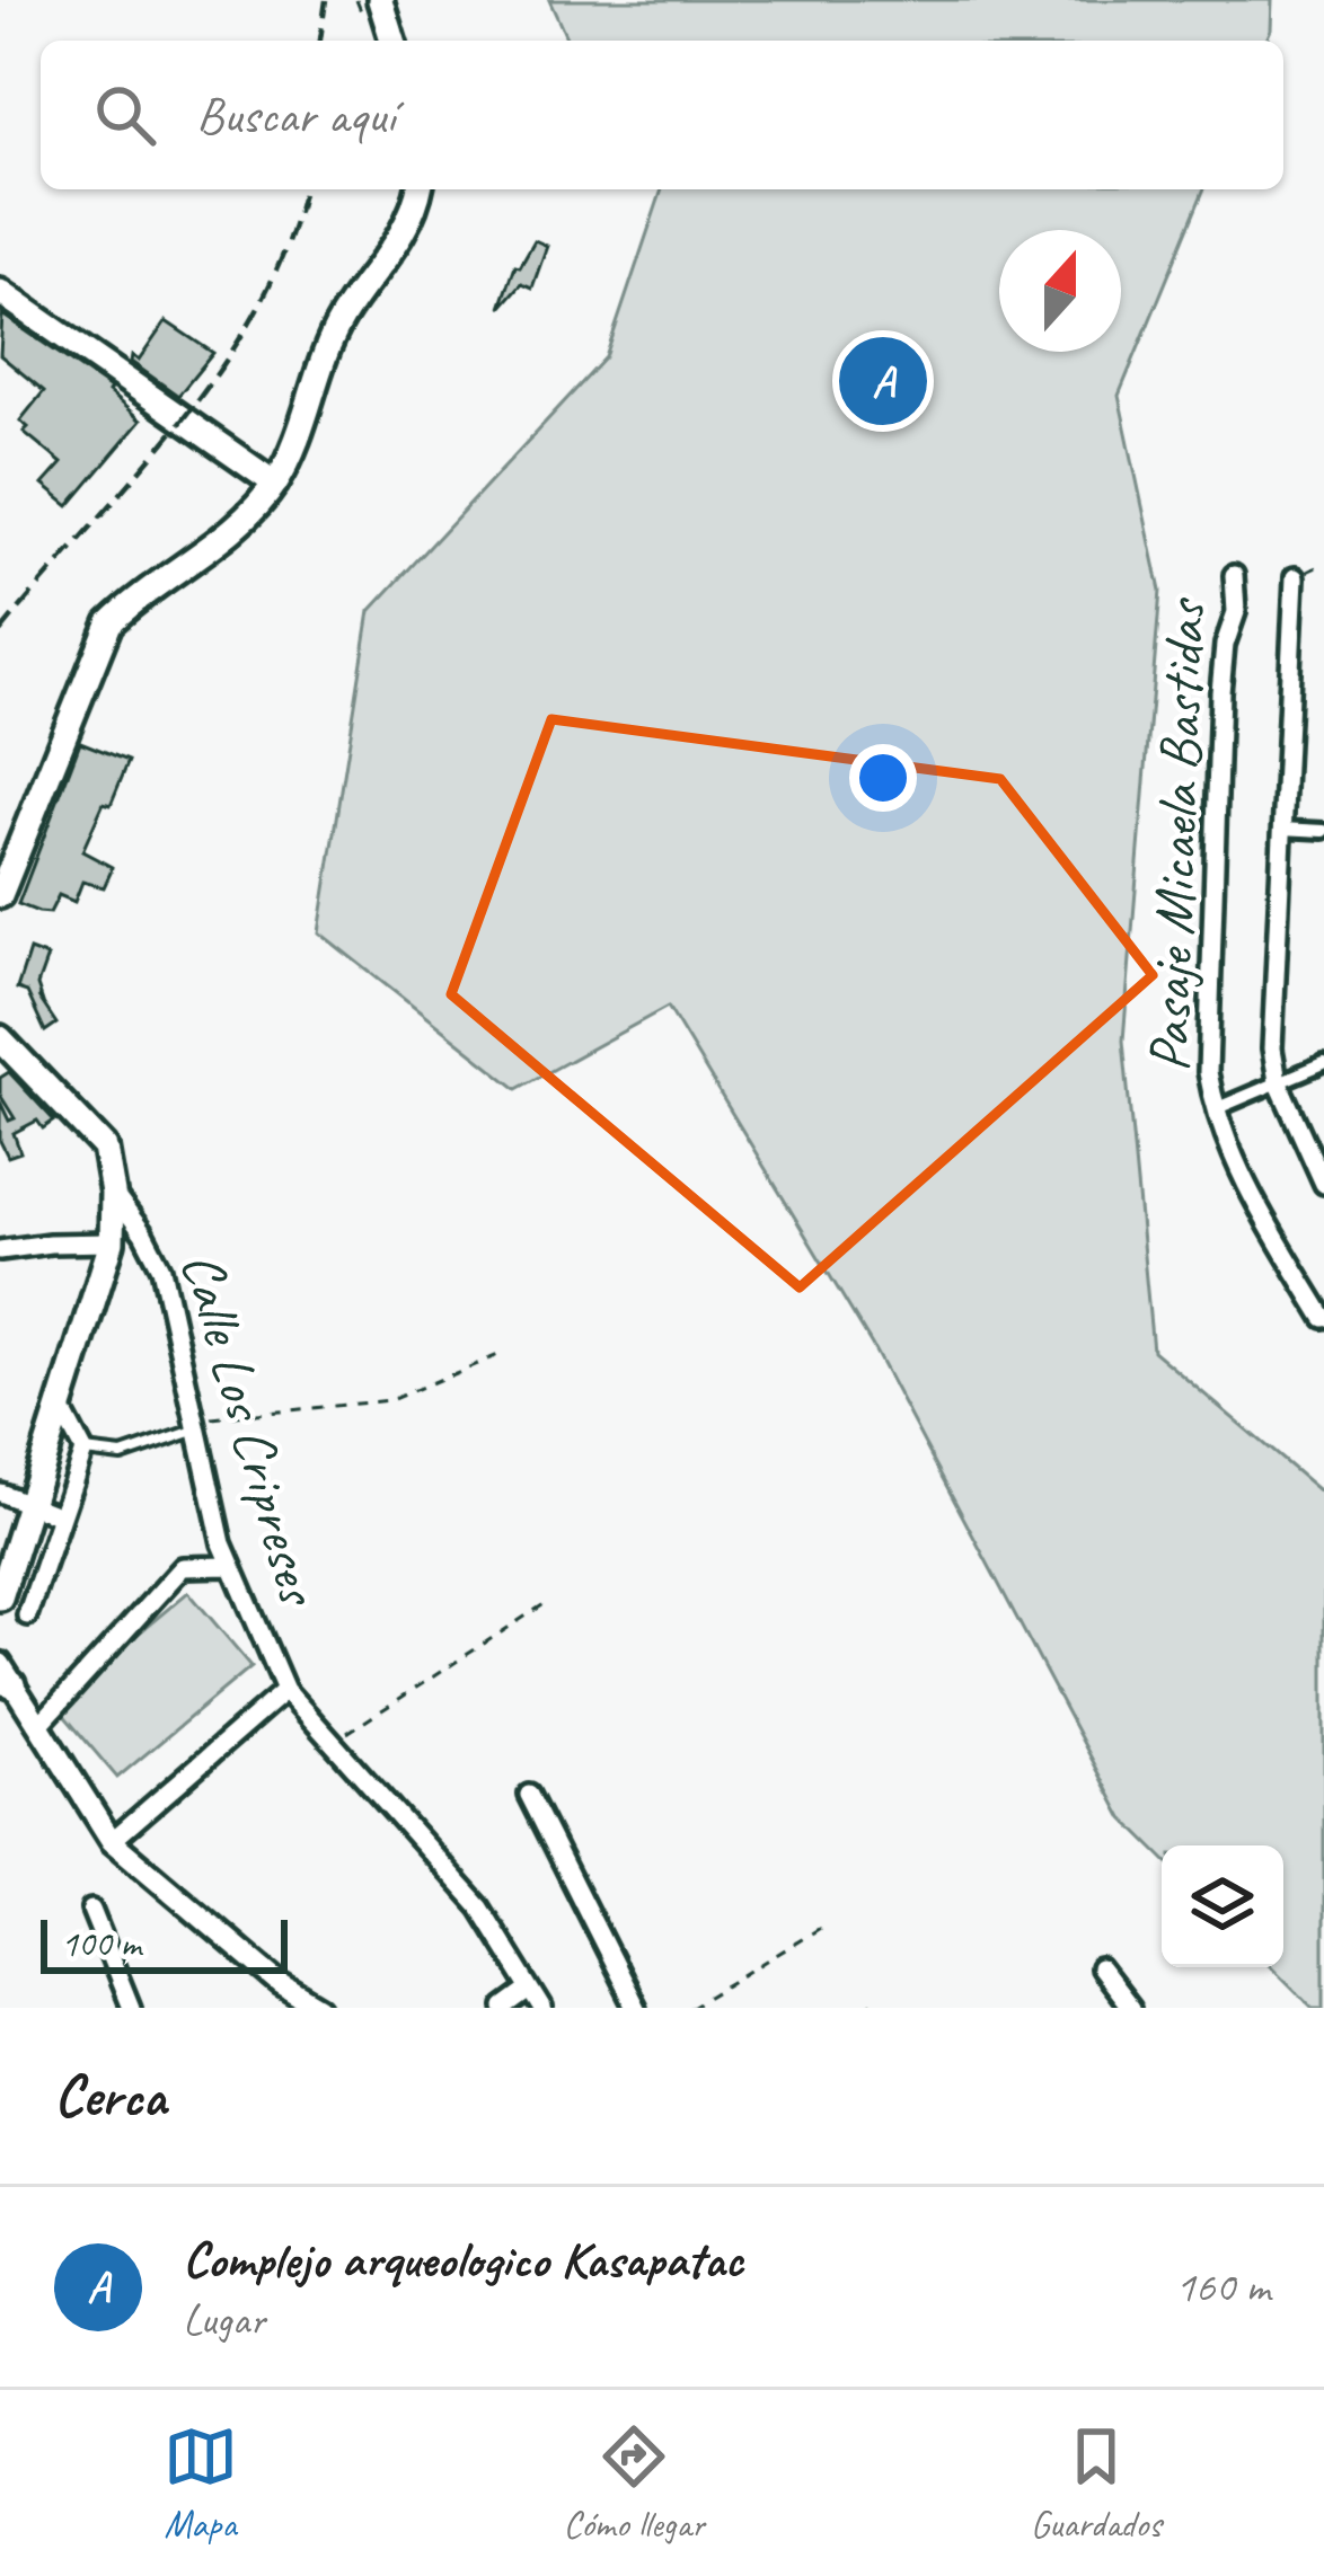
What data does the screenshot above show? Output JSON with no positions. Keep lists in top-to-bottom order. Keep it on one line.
{"streets":{"street":["Pasaje Micaela Bastidas","Calle Los Cripreses"]},"scale_bar":"100 m","north":"top","page":{"search":"Buscar aquí","pins":"A","scale":"100 m","heading":"Cerca","list":[{"mark":"A","name":"Complejo arqueologico Kasapatac","note":"Lugar","value":"160 m"}],"nav":["Mapa","Cómo llegar","Guardados"]}}
